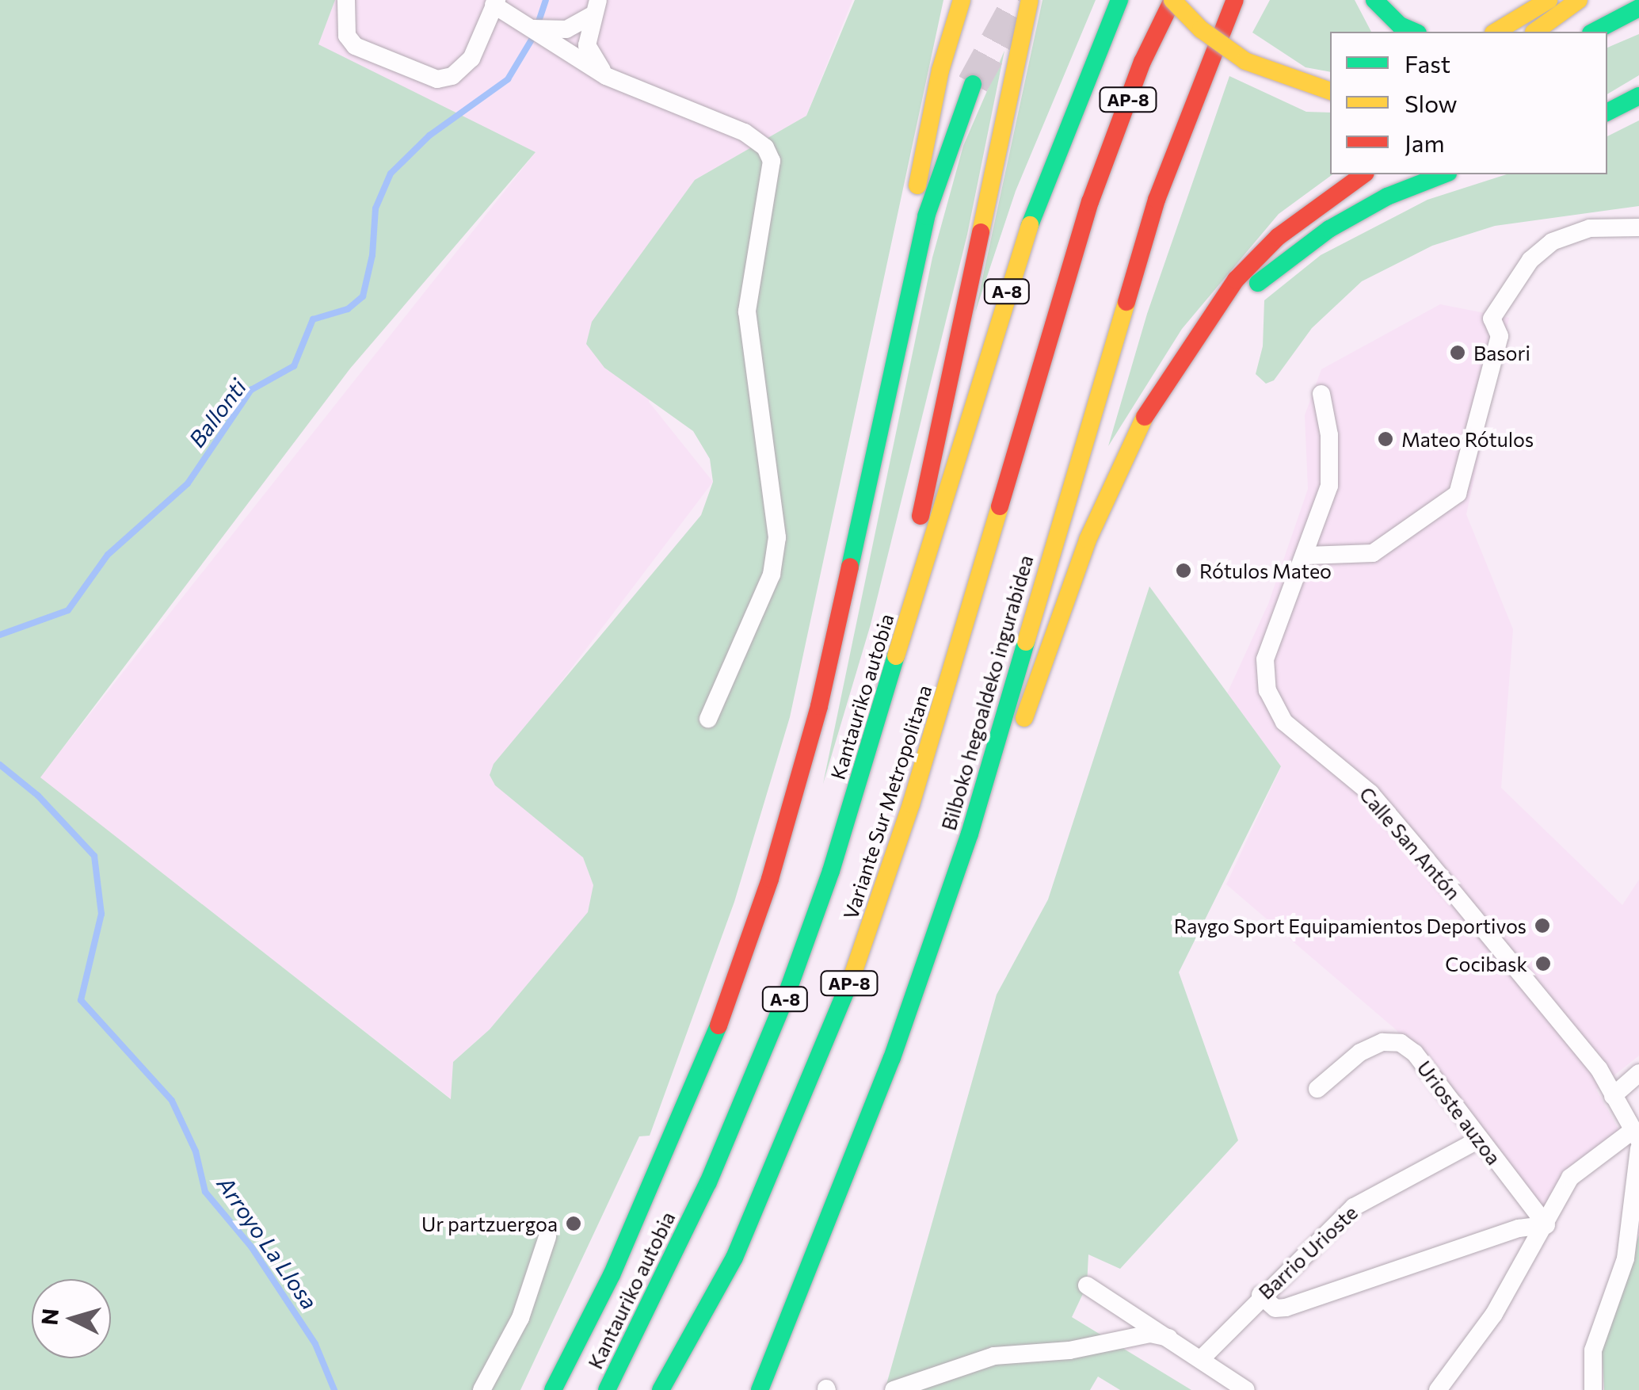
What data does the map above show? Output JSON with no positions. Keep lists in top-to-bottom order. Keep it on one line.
{"streets":{"highway":["AP-8","A-8","Bilboko hegoaldeko ingurabidea","Kantauriko autobia","Variante Sur Metropolitana"],"street":["Calle San Antón","Urioste auzoa","Barrio Urioste"]},"crossings":[["Urioste auzoa","Barrio Urioste"]],"water":["Ballonti","Arroyo La Llosa"],"places":["Basori","Mateo Rótulos","Rótulos Mateo","Raygo Sport Equipamientos Deportivos","Cocibask","Ur partzuergoa"],"legend":["Fast","Slow","Jam"],"north":"left"}
